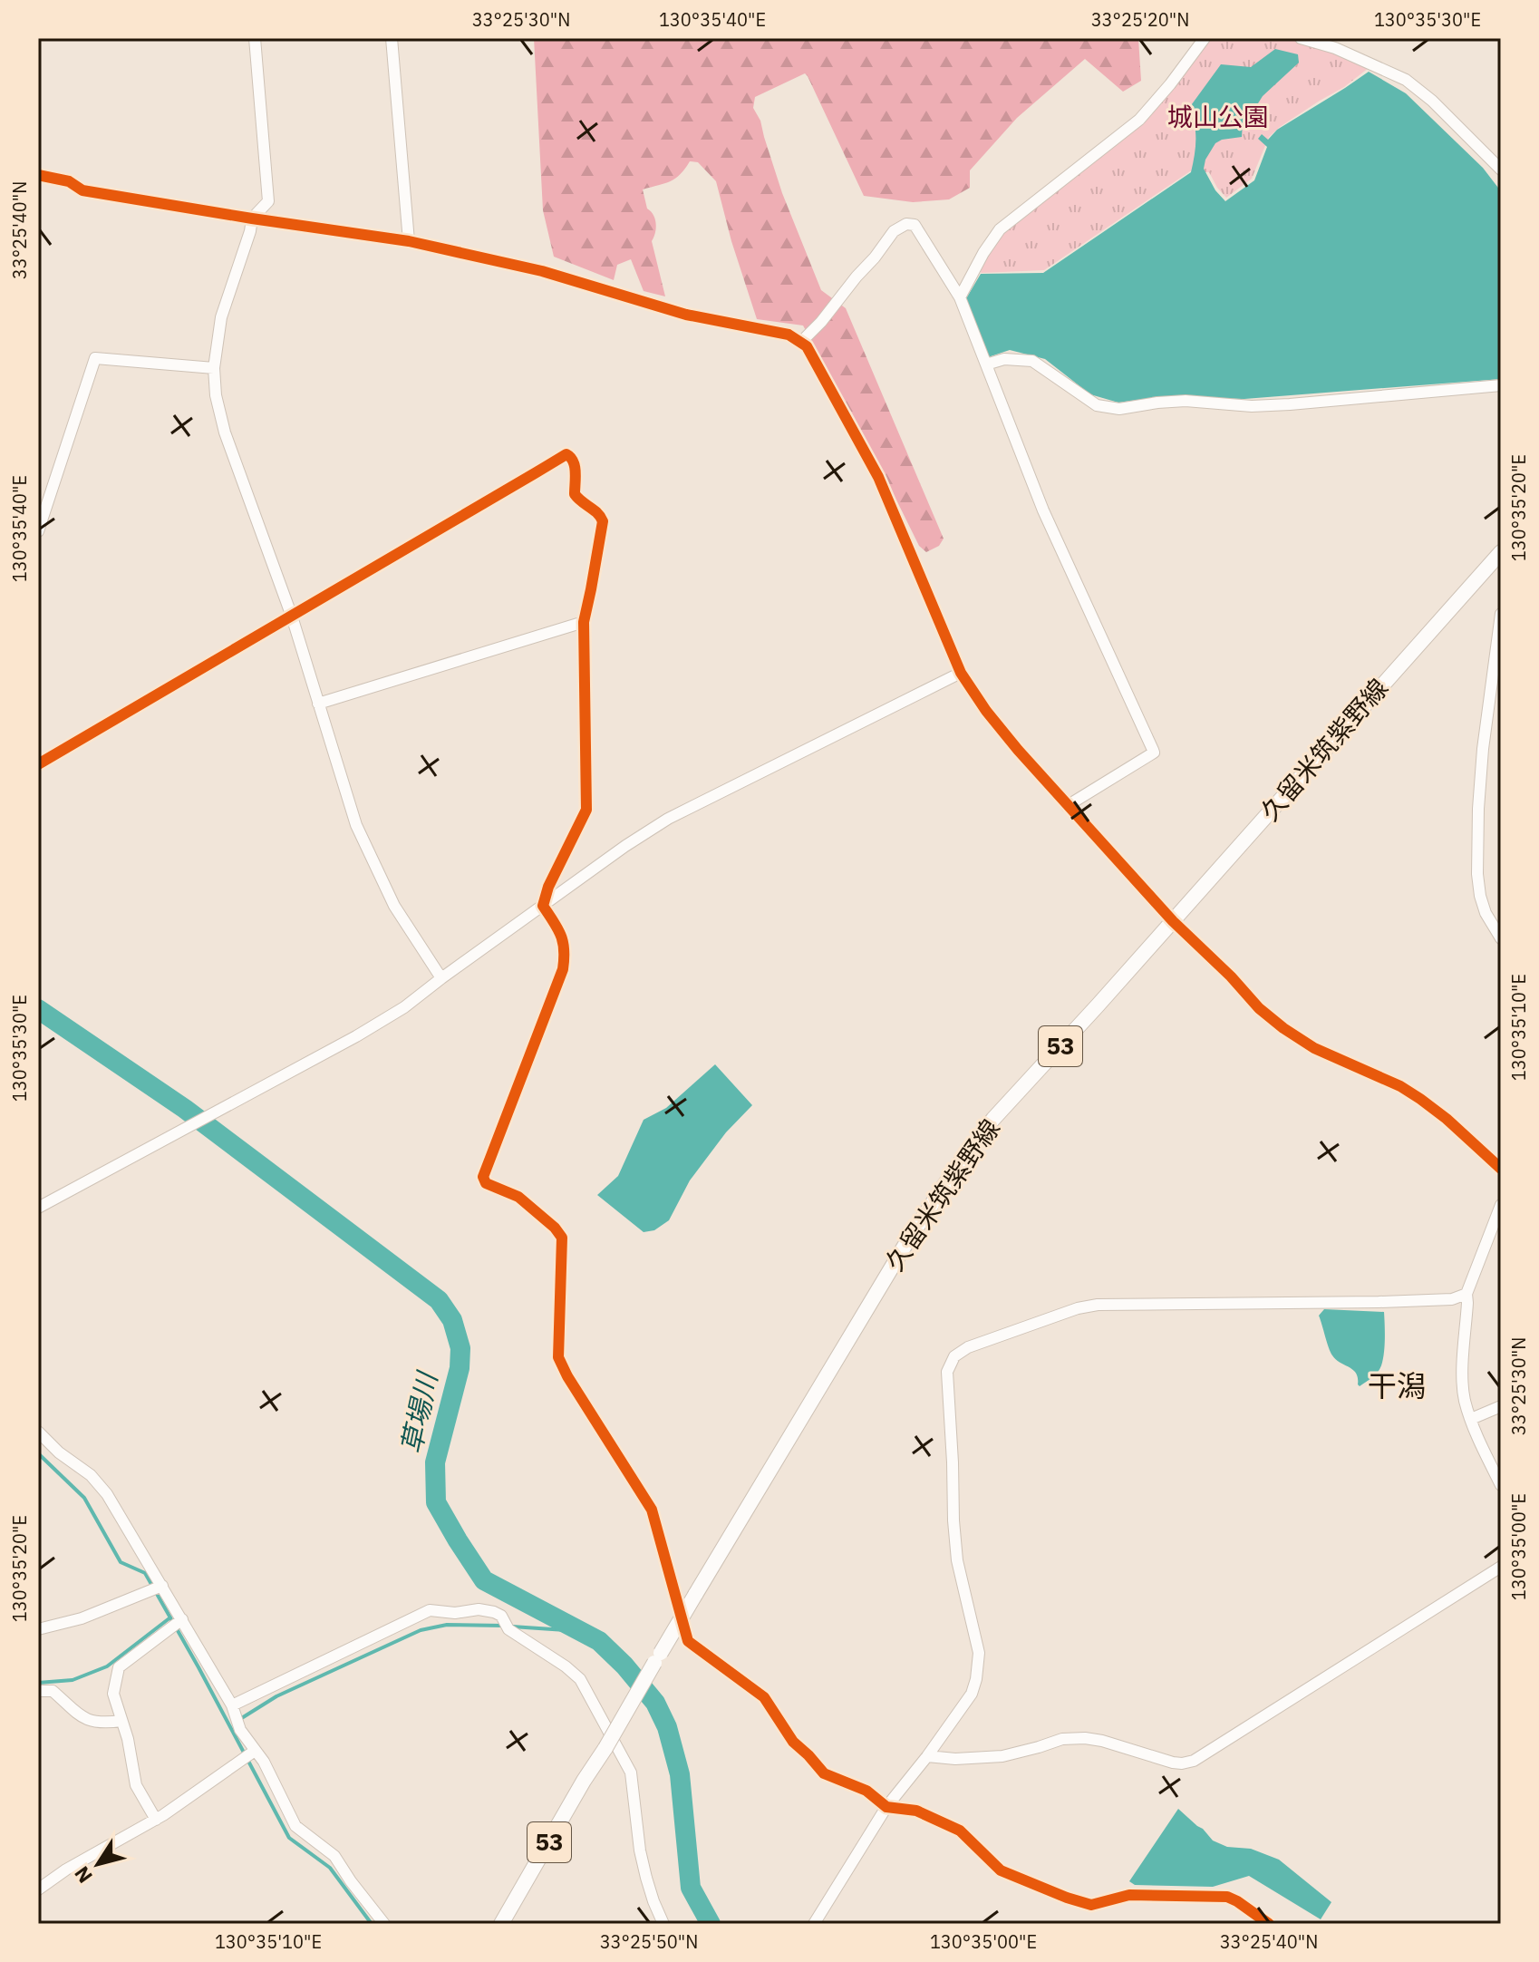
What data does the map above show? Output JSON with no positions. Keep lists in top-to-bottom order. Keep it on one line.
{"streets":{"main road":["久留米筑紫野線","53"]},"districts":["干潟"],"water":["草場川"],"parks":["城山公園"],"north":"bottom left","coordinates":["33°25'30\"N","130°35'40\"E","33°25'20\"N","130°35'30\"E","33°25'40\"N","130°35'20\"E","130°35'10\"E","130°35'00\"E","33°25'50\"N"]}
